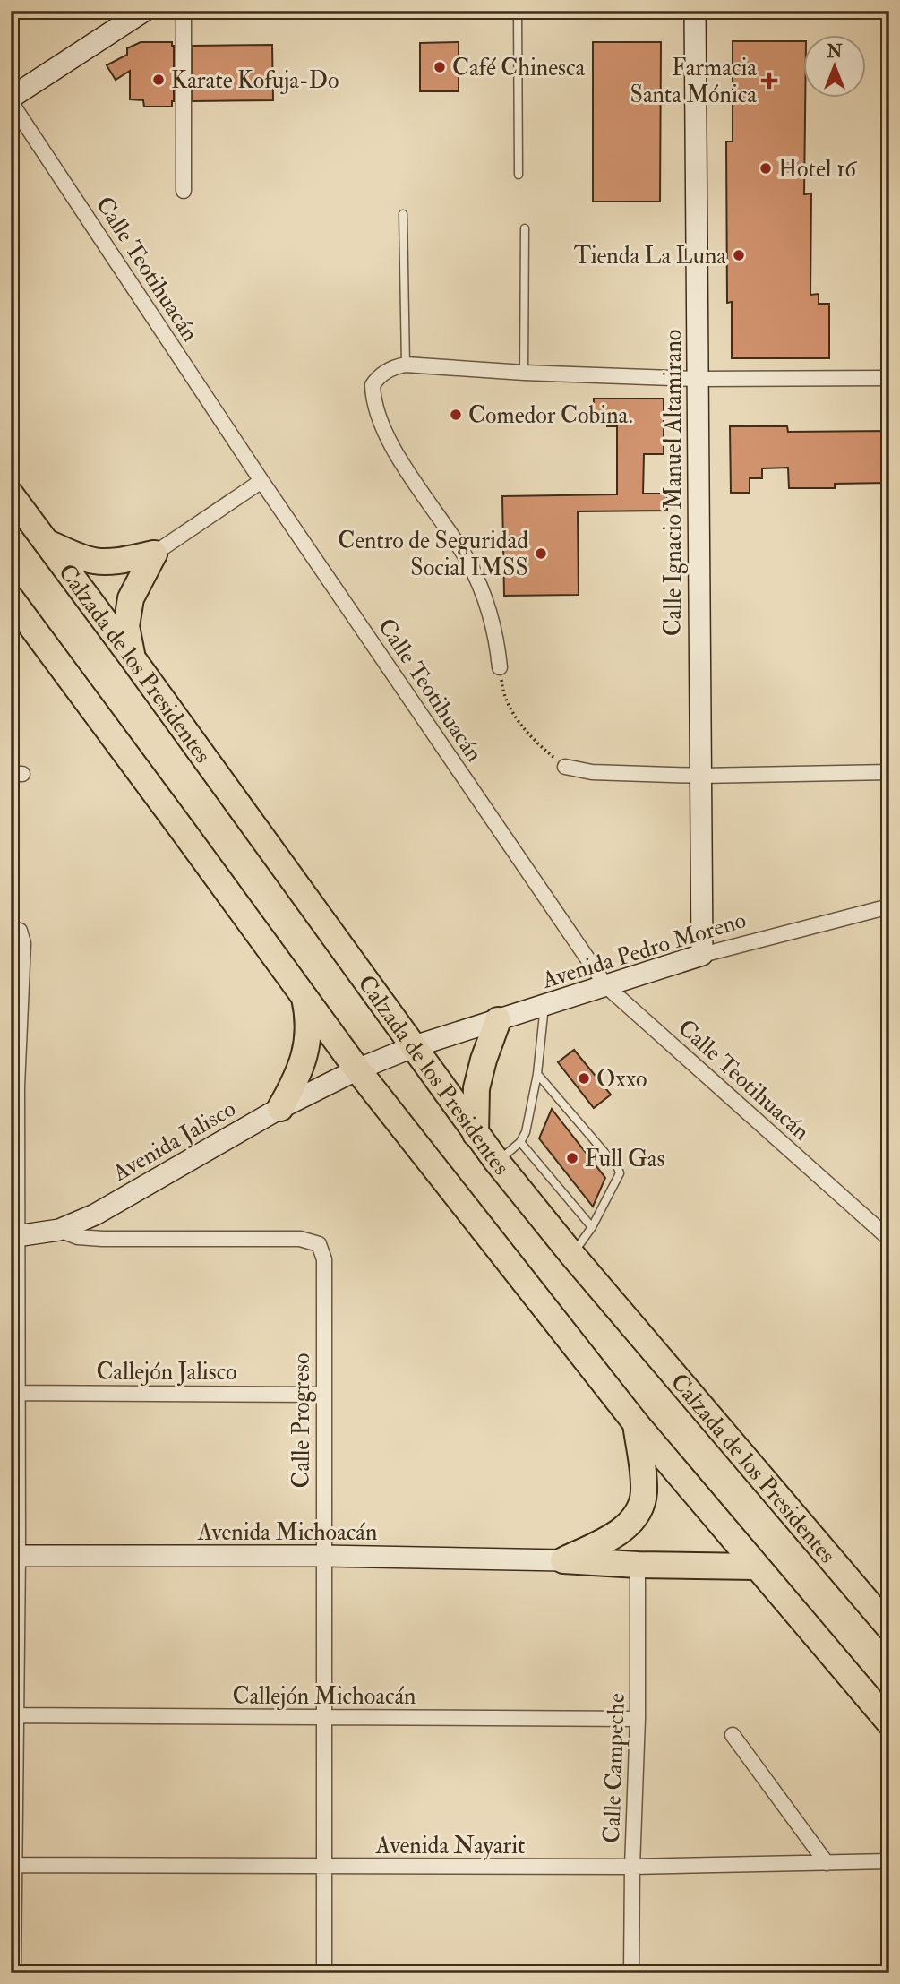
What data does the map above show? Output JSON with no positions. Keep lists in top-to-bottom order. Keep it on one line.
{"streets":{"highway":["Calzada de los Presidentes"],"street":["Calle Teotihuacán","Calle Ignacio Manuel Altamirano","Avenida Pedro Moreno","Avenida Jalisco","Callejón Jalisco","Calle Progreso","Avenida Michoacán","Callejón Michoacán","Calle Campeche","Avenida Nayarit"]},"crossings":[["Calle Teotihuacán","Avenida Pedro Moreno"],["Calle Ignacio Manuel Altamirano","Avenida Pedro Moreno"],["Calzada de los Presidentes","Avenida Pedro Moreno"],["Avenida Pedro Moreno","Avenida Jalisco"],["Avenida Jalisco","Calle Progreso"],["Callejón Jalisco","Calle Progreso"],["Calle Progreso","Avenida Michoacán"],["Calle Progreso","Callejón Michoacán"],["Calle Progreso","Avenida Nayarit"],["Callejón Michoacán","Calle Campeche"],["Calle Campeche","Avenida Nayarit"]],"places":{"other":["Café Chinesca","Karate Kofuja-Do","Hotel 16","Tienda La Luna","Comedor Cobina.","Centro de Seguridad Social IMSS","Oxxo","Full Gas"],"health":["Farmacia Santa Mónica"]},"north":"top"}
